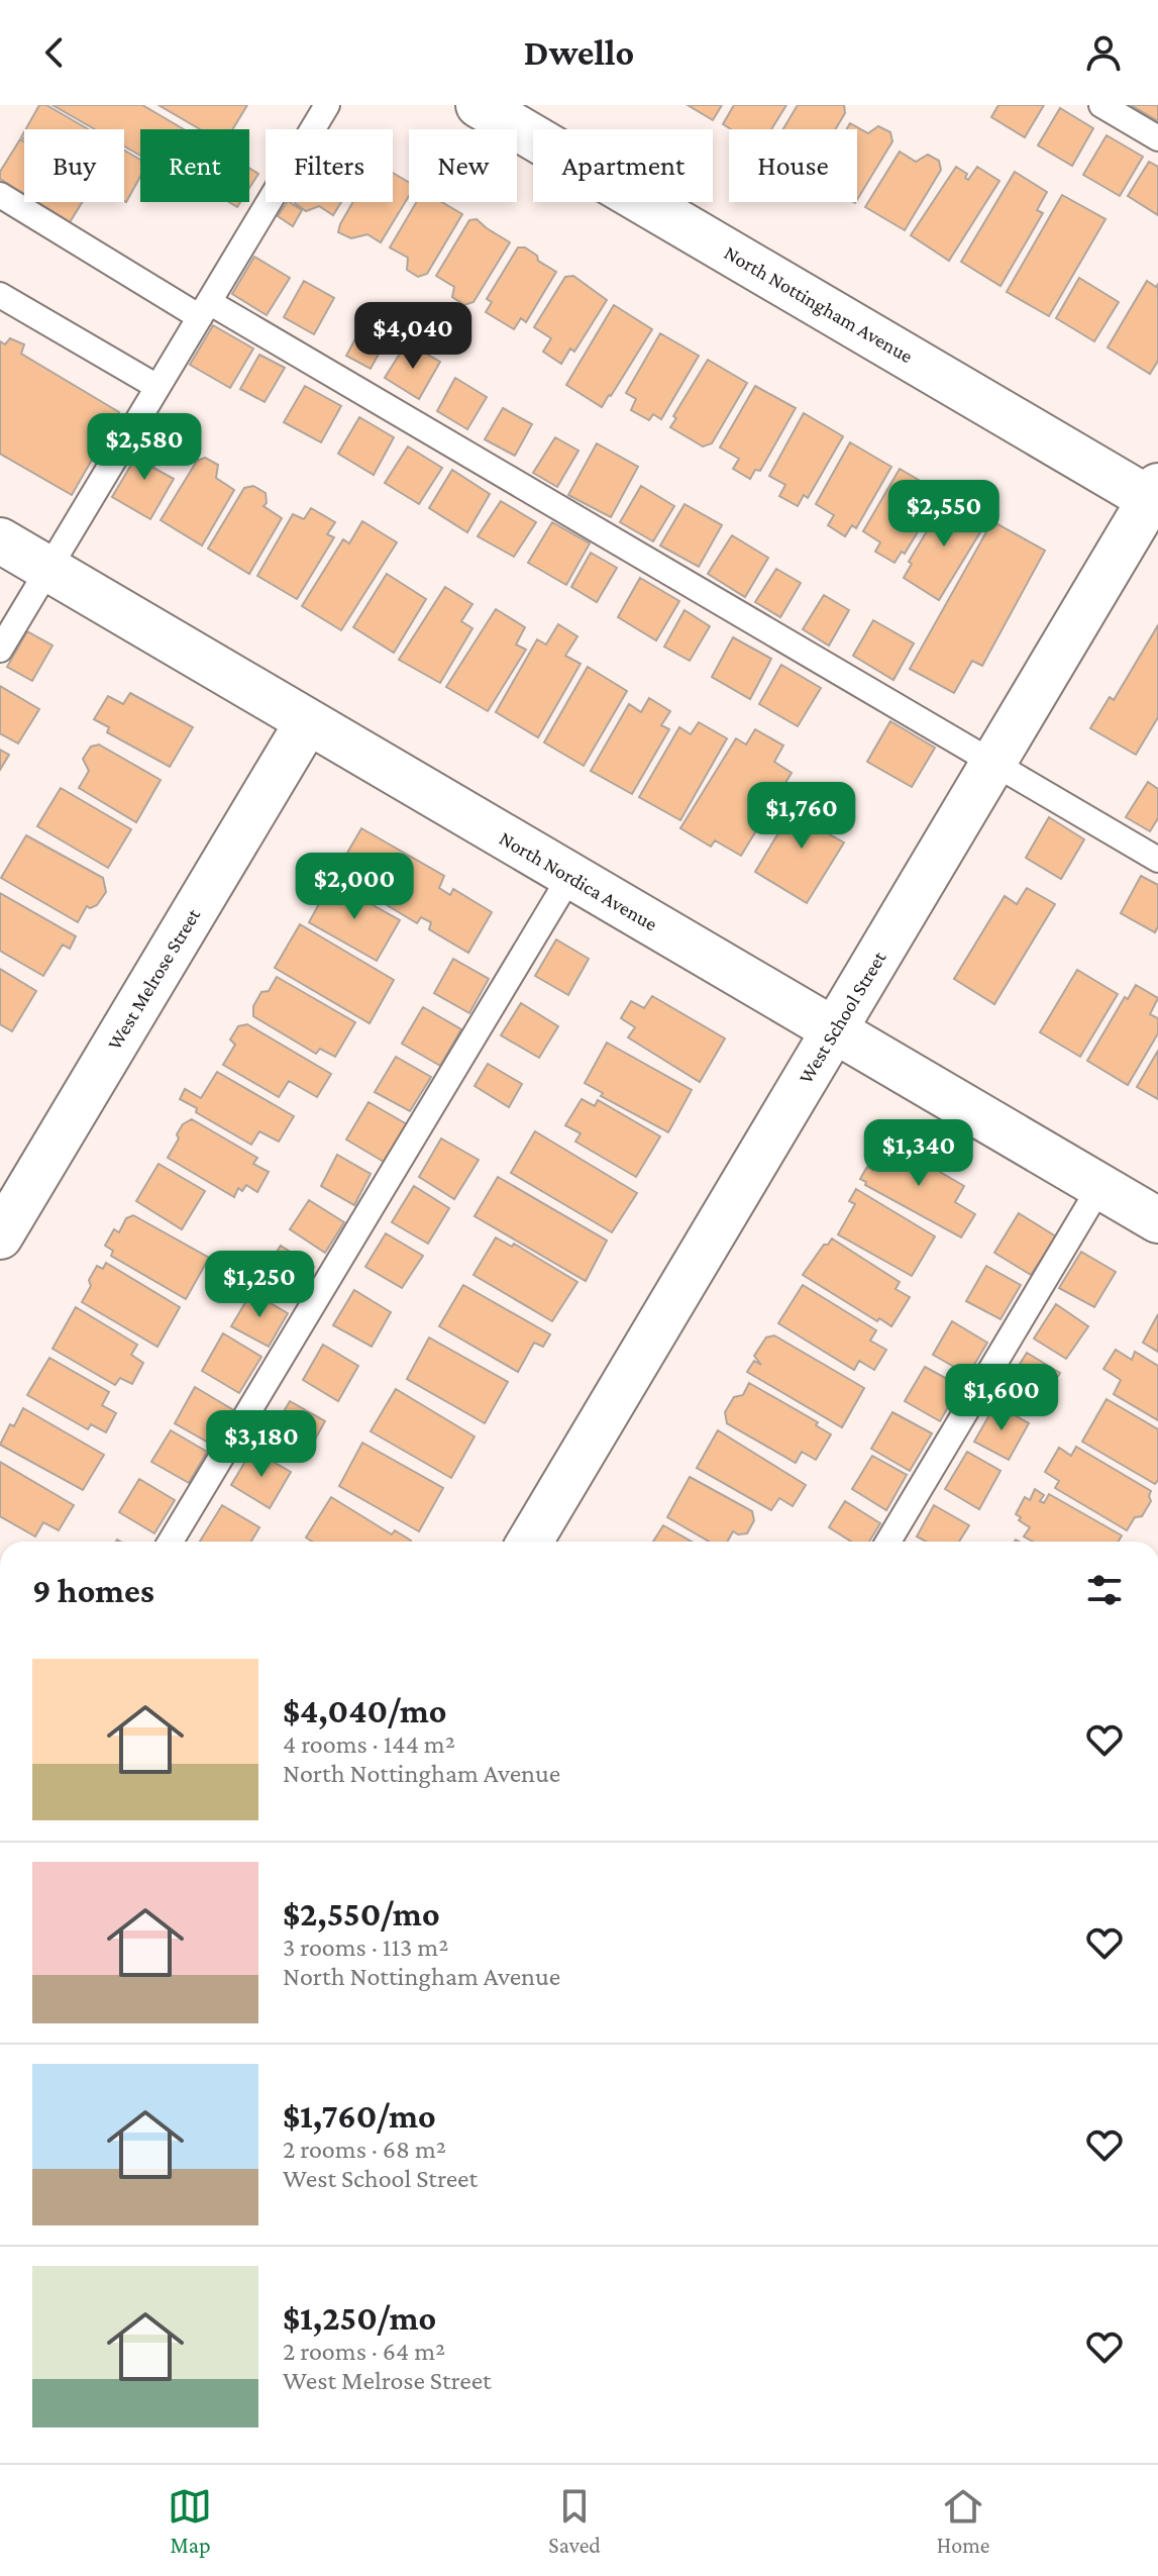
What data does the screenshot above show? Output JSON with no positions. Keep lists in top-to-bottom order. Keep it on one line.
{"streets":{"street":["North Nottingham Avenue","North Nordica Avenue","West Melrose Street","West School Street"]},"crossings":[["North Nottingham Avenue","West School Street"],["North Nordica Avenue","West Melrose Street"],["North Nordica Avenue","West School Street"]],"page":{"header":"Dwello","chip":["Buy","Rent","Filters","New","Apartment","House"],"price":["$4,040","$2,580","$2,550","$1,760","$2,000","$1,340","$1,250","$1,600","$3,180"],"heading":"9 homes","list":[{"name":"$4,040/mo","note":"4 rooms · 144 m² · North Nottingham Avenue"},{"name":"$2,550/mo","note":"3 rooms · 113 m² · North Nottingham Avenue"},{"name":"$1,760/mo","note":"2 rooms · 68 m² · West School Street"},{"name":"$1,250/mo","note":"2 rooms · 64 m² · West Melrose Street"}],"tabs":["Map","Saved","Home"]}}
